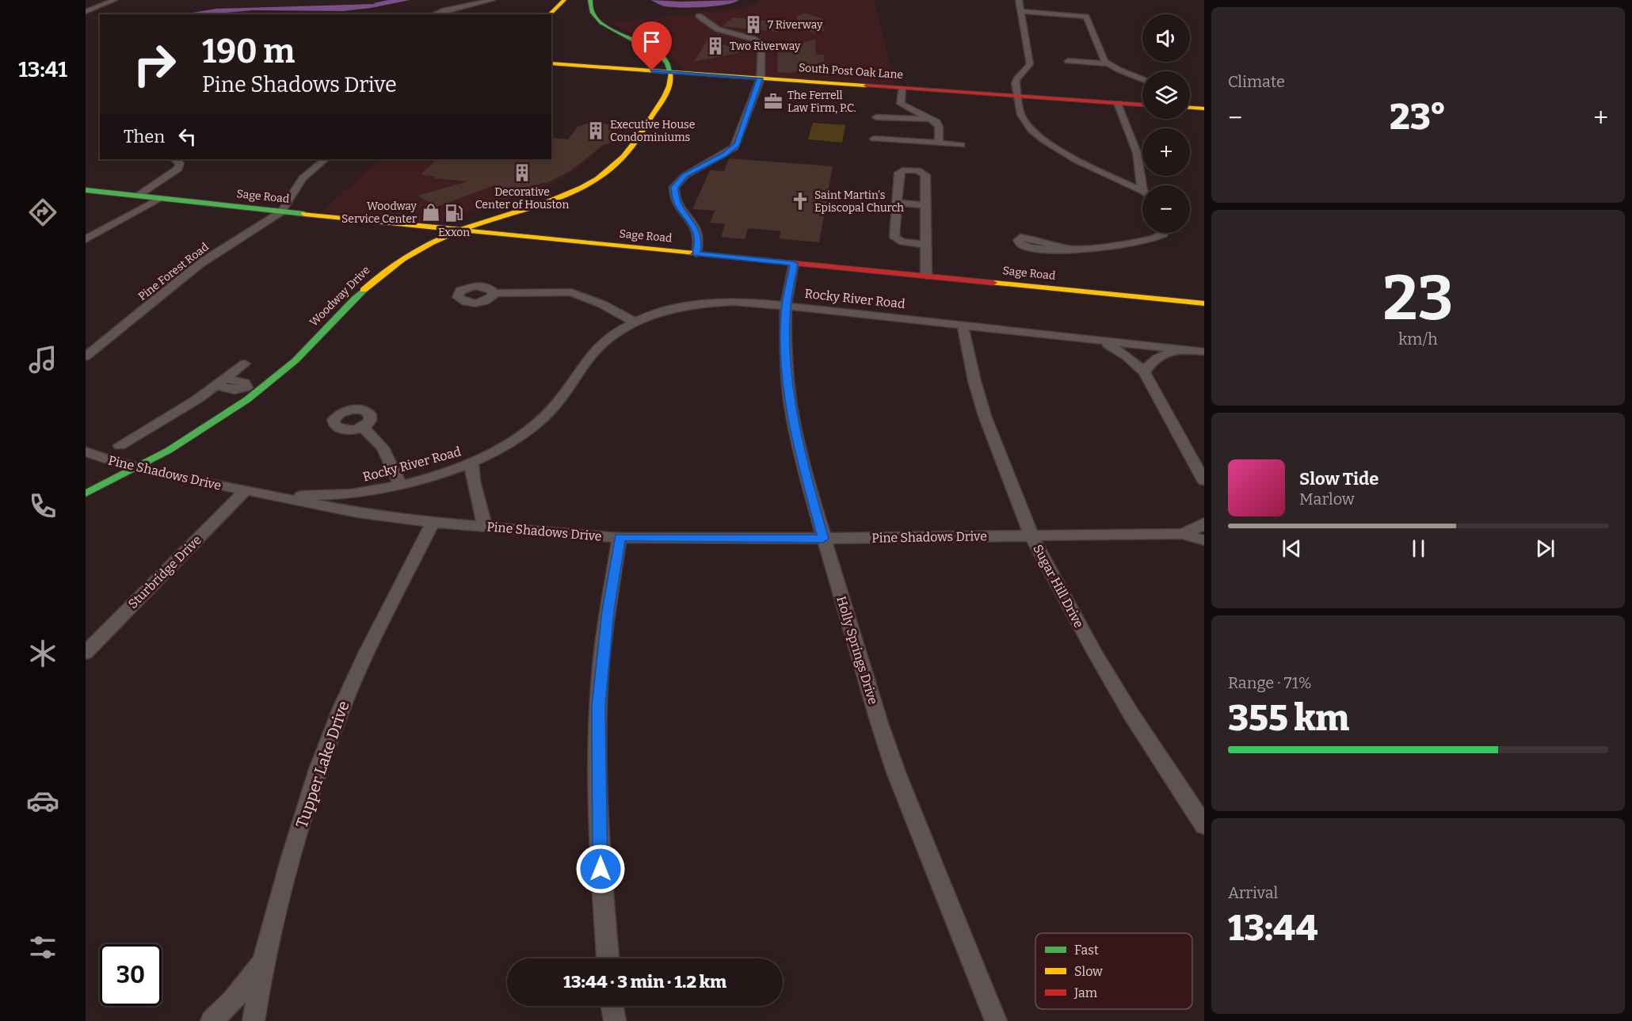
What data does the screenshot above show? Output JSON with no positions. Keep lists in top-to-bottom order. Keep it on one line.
{"streets":{"main road":["South Post Oak Lane","Sage Road","Woodway Drive"],"street":["Pine Forest Road","Rocky River Road","Pine Shadows Drive","Sturbridge Drive","Sugar Hill Drive","Holly Springs Drive","Tupper Lake Drive"]},"crossings":[["South Post Oak Lane","Woodway Drive"],["Sage Road","Pine Forest Road"],["Sage Road","Woodway Drive"],["Sage Road","Holly Springs Drive"],["Woodway Drive","Pine Shadows Drive"],["Rocky River Road","Pine Shadows Drive"],["Rocky River Road","Sugar Hill Drive"],["Rocky River Road","Holly Springs Drive"],["Pine Shadows Drive","Sturbridge Drive"],["Pine Shadows Drive","Sugar Hill Drive"],["Pine Shadows Drive","Holly Springs Drive"],["Pine Shadows Drive","Tupper Lake Drive"]],"places":{"building":["7 Riverway","Two Riverway","Executive House Condominiums","Decorative Center of Houston"],"office":["The Ferrell Law Firm, P.C."],"church":["Saint Martin's Episcopal Church"],"shop":["Woodway Service Center"],"fuel station":["Exxon"]},"legend":["Fast","Slow","Jam"],"page":{"tabs":"13:41","tile":["Climate",["23","km/h"],["Range · 71%","355 km"],["Arrival","13:44"]],"map_buttons":["+","−"],"turn":["190 m","Pine Shadows Drive"],"heat":["−","23°","+"],"then":"Then","song":["Slow Tide","Marlow"],"limit":"30","trip":"13:44 · 3 min · 1.2 km"}}
